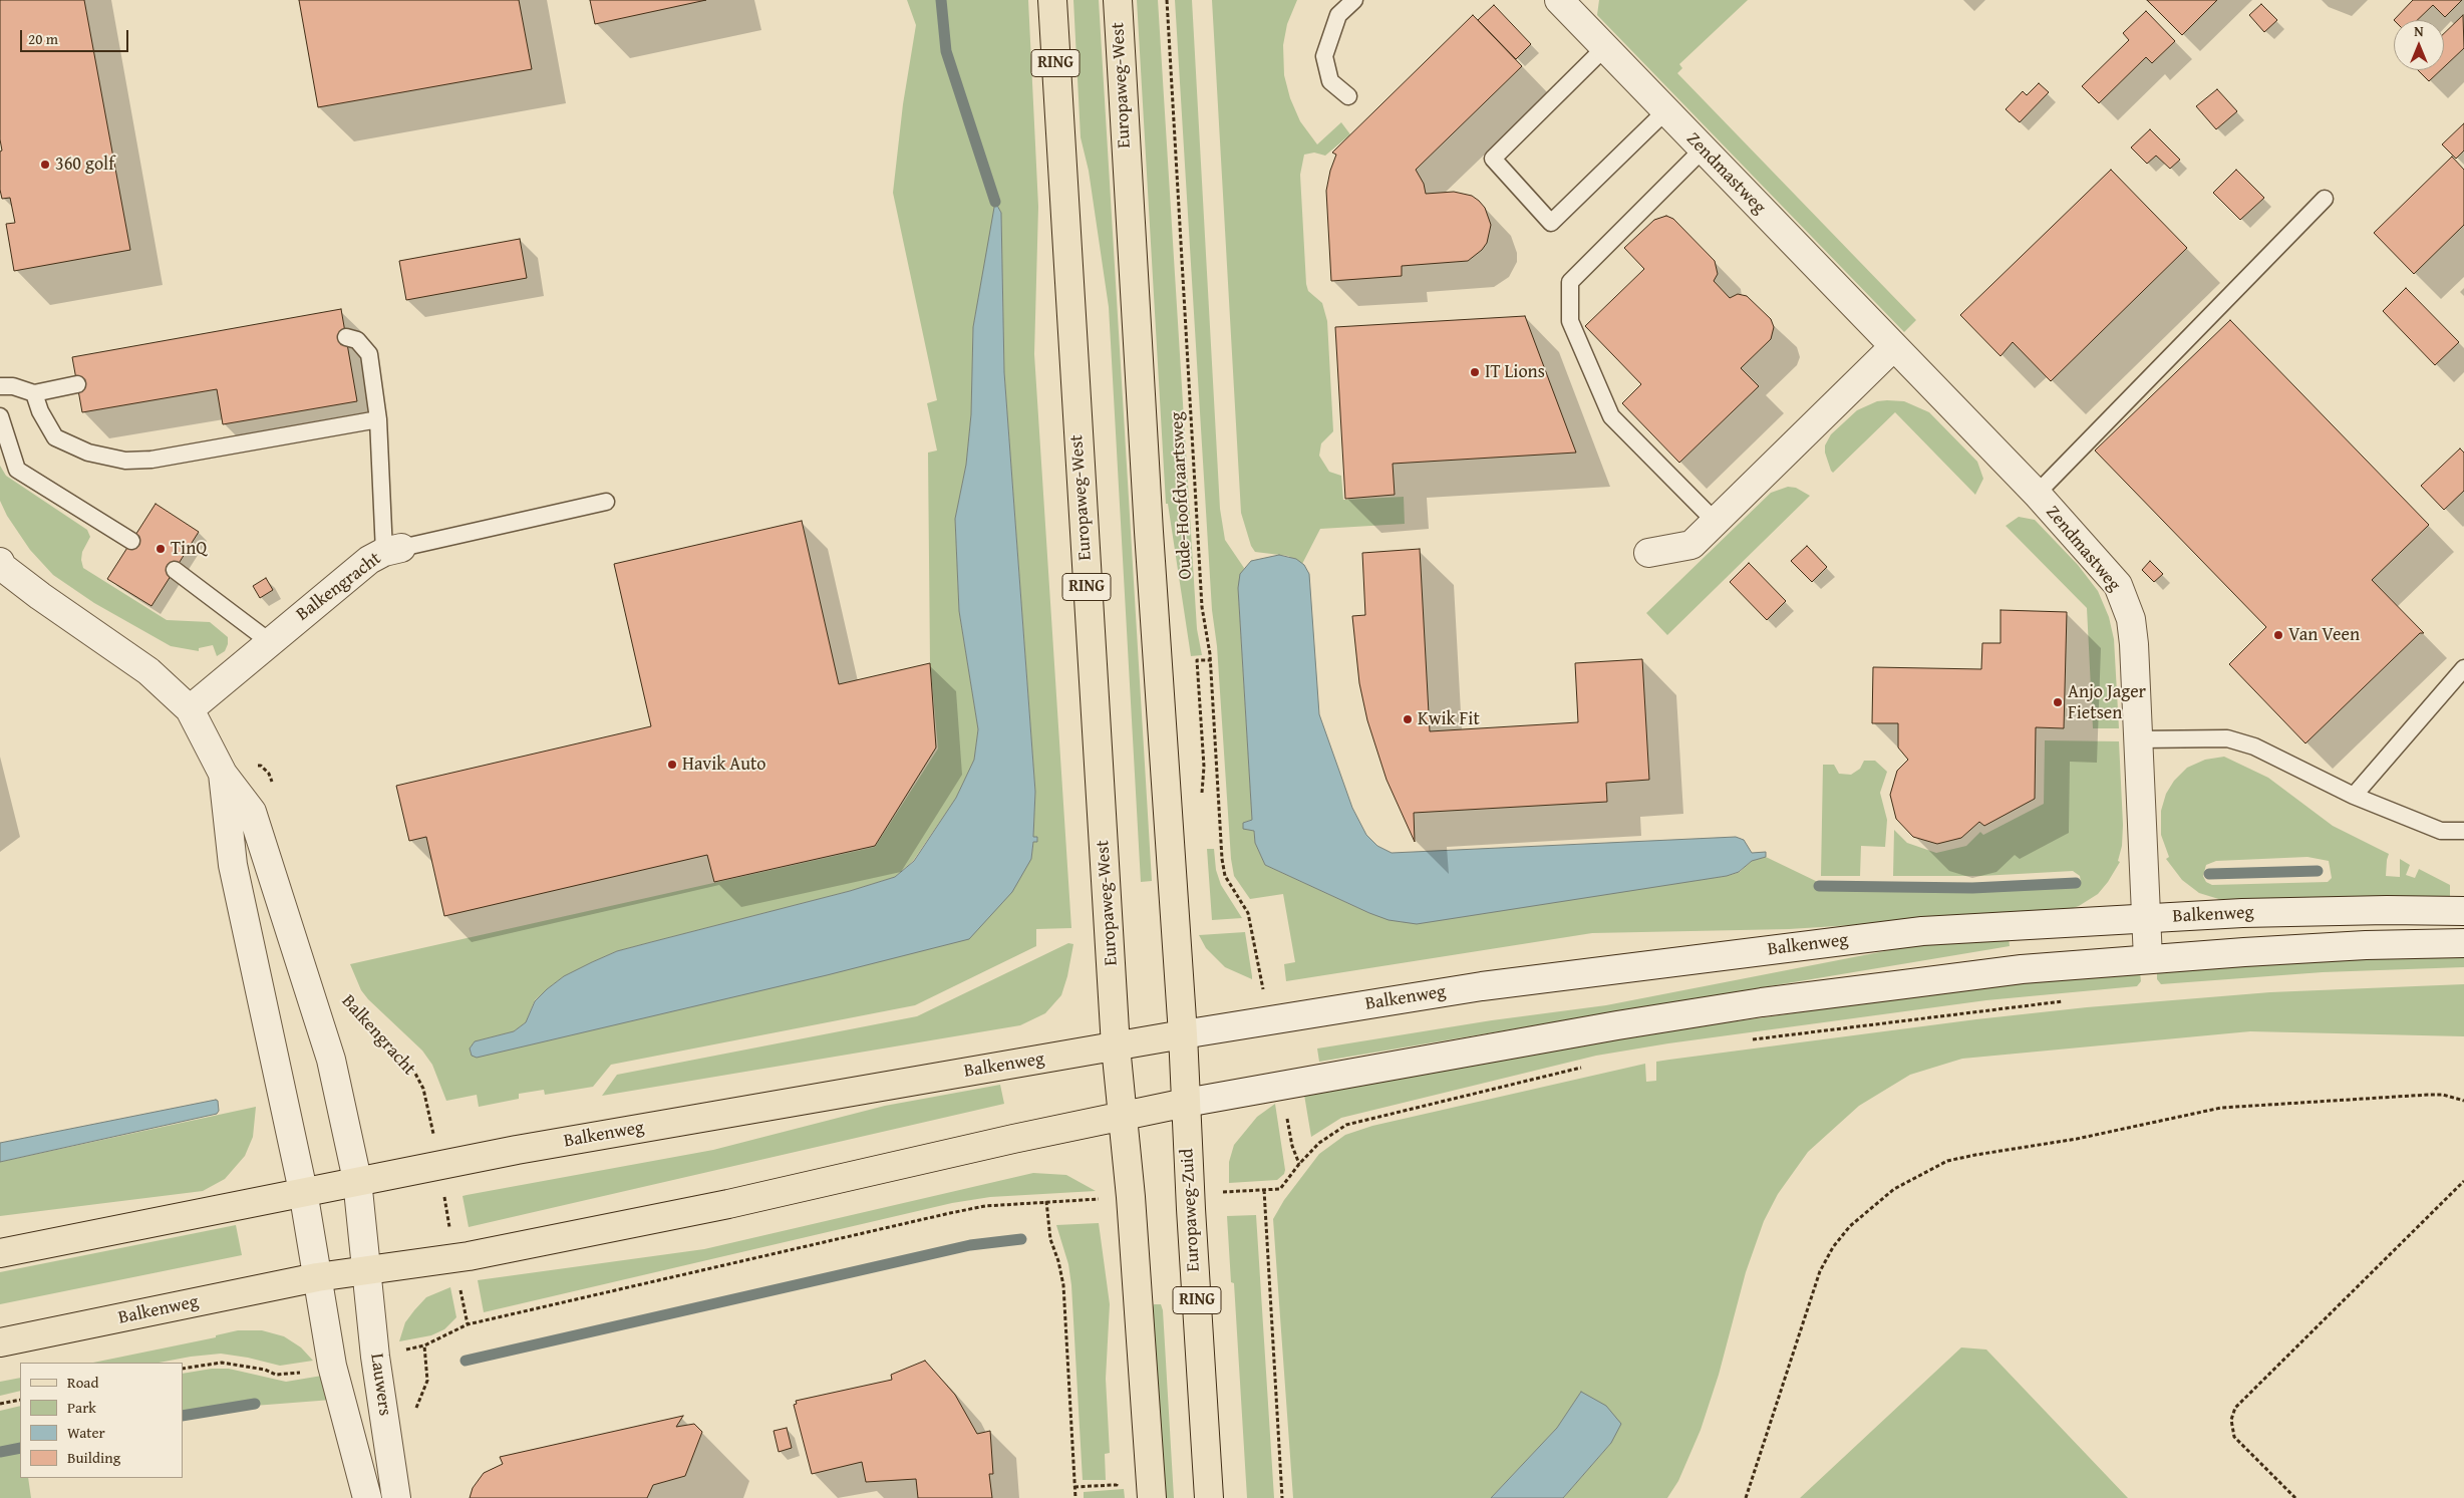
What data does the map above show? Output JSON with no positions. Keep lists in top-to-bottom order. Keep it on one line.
{"streets":{"main road":["RING","Europaweg-West","Balkenweg","Europaweg-Zuid"],"street":["Zendmastweg","Balkengracht","Lauwers"],"path":["Oude-Hoofdvaartsweg"]},"crossings":[["RING","Europaweg-West"],["RING","Balkenweg"],["Europaweg-West","Balkenweg"],["Europaweg-West","Europaweg-Zuid"],["Zendmastweg","Balkenweg"],["Balkengracht","Balkenweg"],["Balkenweg","Europaweg-Zuid"],["Balkenweg","Lauwers"]],"places":["360 golf","IT Lions","TinQ","Van Veen","Anjo Jager Fietsen","Kwik Fit","Havik Auto"],"legend":["Road","Park","Water","Building"],"scale_bar":"20 m","north":"top"}
